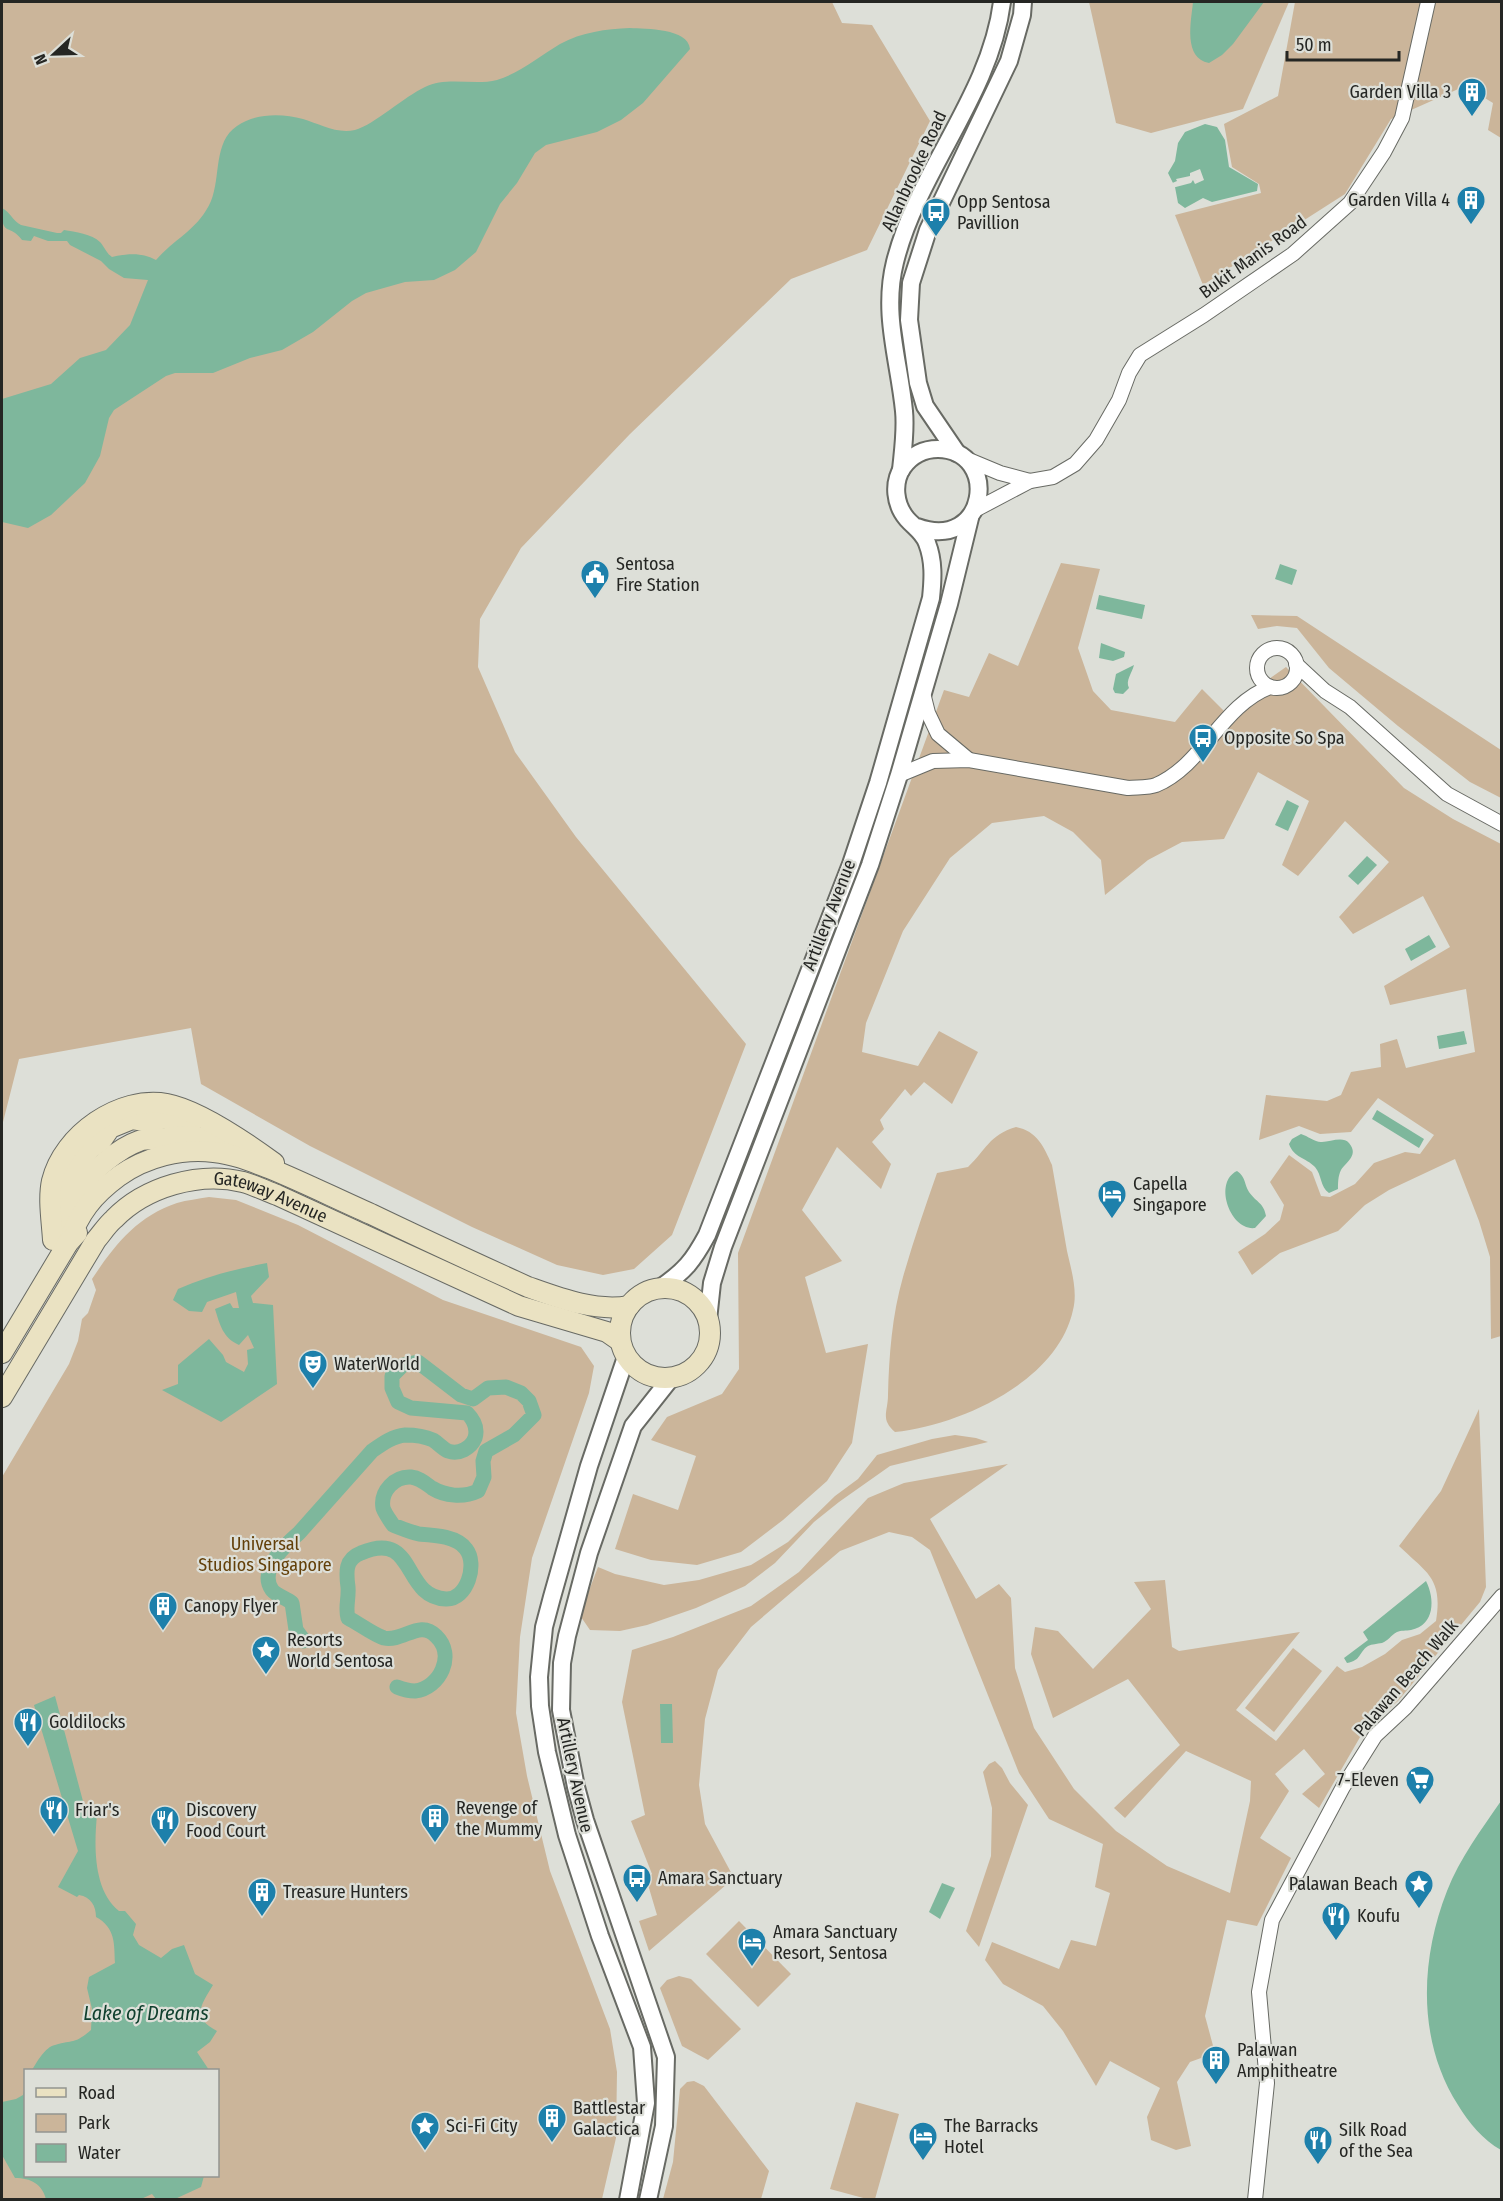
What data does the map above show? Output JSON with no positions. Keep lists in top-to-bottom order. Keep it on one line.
{"streets":{"main road":["Gateway Avenue"],"street":["Allanbrooke Road","Bukit Manis Road","Artillery Avenue","Palawan Beach Walk"]},"crossings":[["Allanbrooke Road","Artillery Avenue"],["Artillery Avenue","Gateway Avenue"]],"water":["Lake of Dreams"],"parks":["Universal Studios Singapore"],"places":{"building":["Garden Villa 3","Garden Villa 4","Canopy Flyer","Revenge of the Mummy","Treasure Hunters","Palawan Amphitheatre","Battlestar Galactica"],"bus stop":["Opp Sentosa Pavillion","Opposite So Spa","Amara Sanctuary"],"public building":["Sentosa Fire Station"],"hotel":["Capella Singapore","Amara Sanctuary Resort, Sentosa","The Barracks Hotel"],"theatre":["WaterWorld"],"place":["Resorts World Sentosa","Palawan Beach","Sci-Fi City"],"restaurant":["Goldilocks","Friar's","Discovery Food Court","Koufu","Silk Road of the Sea"],"supermarket":["7-Eleven"]},"legend":["Road","Park","Water"],"scale_bar":"50 m","north":"left"}
